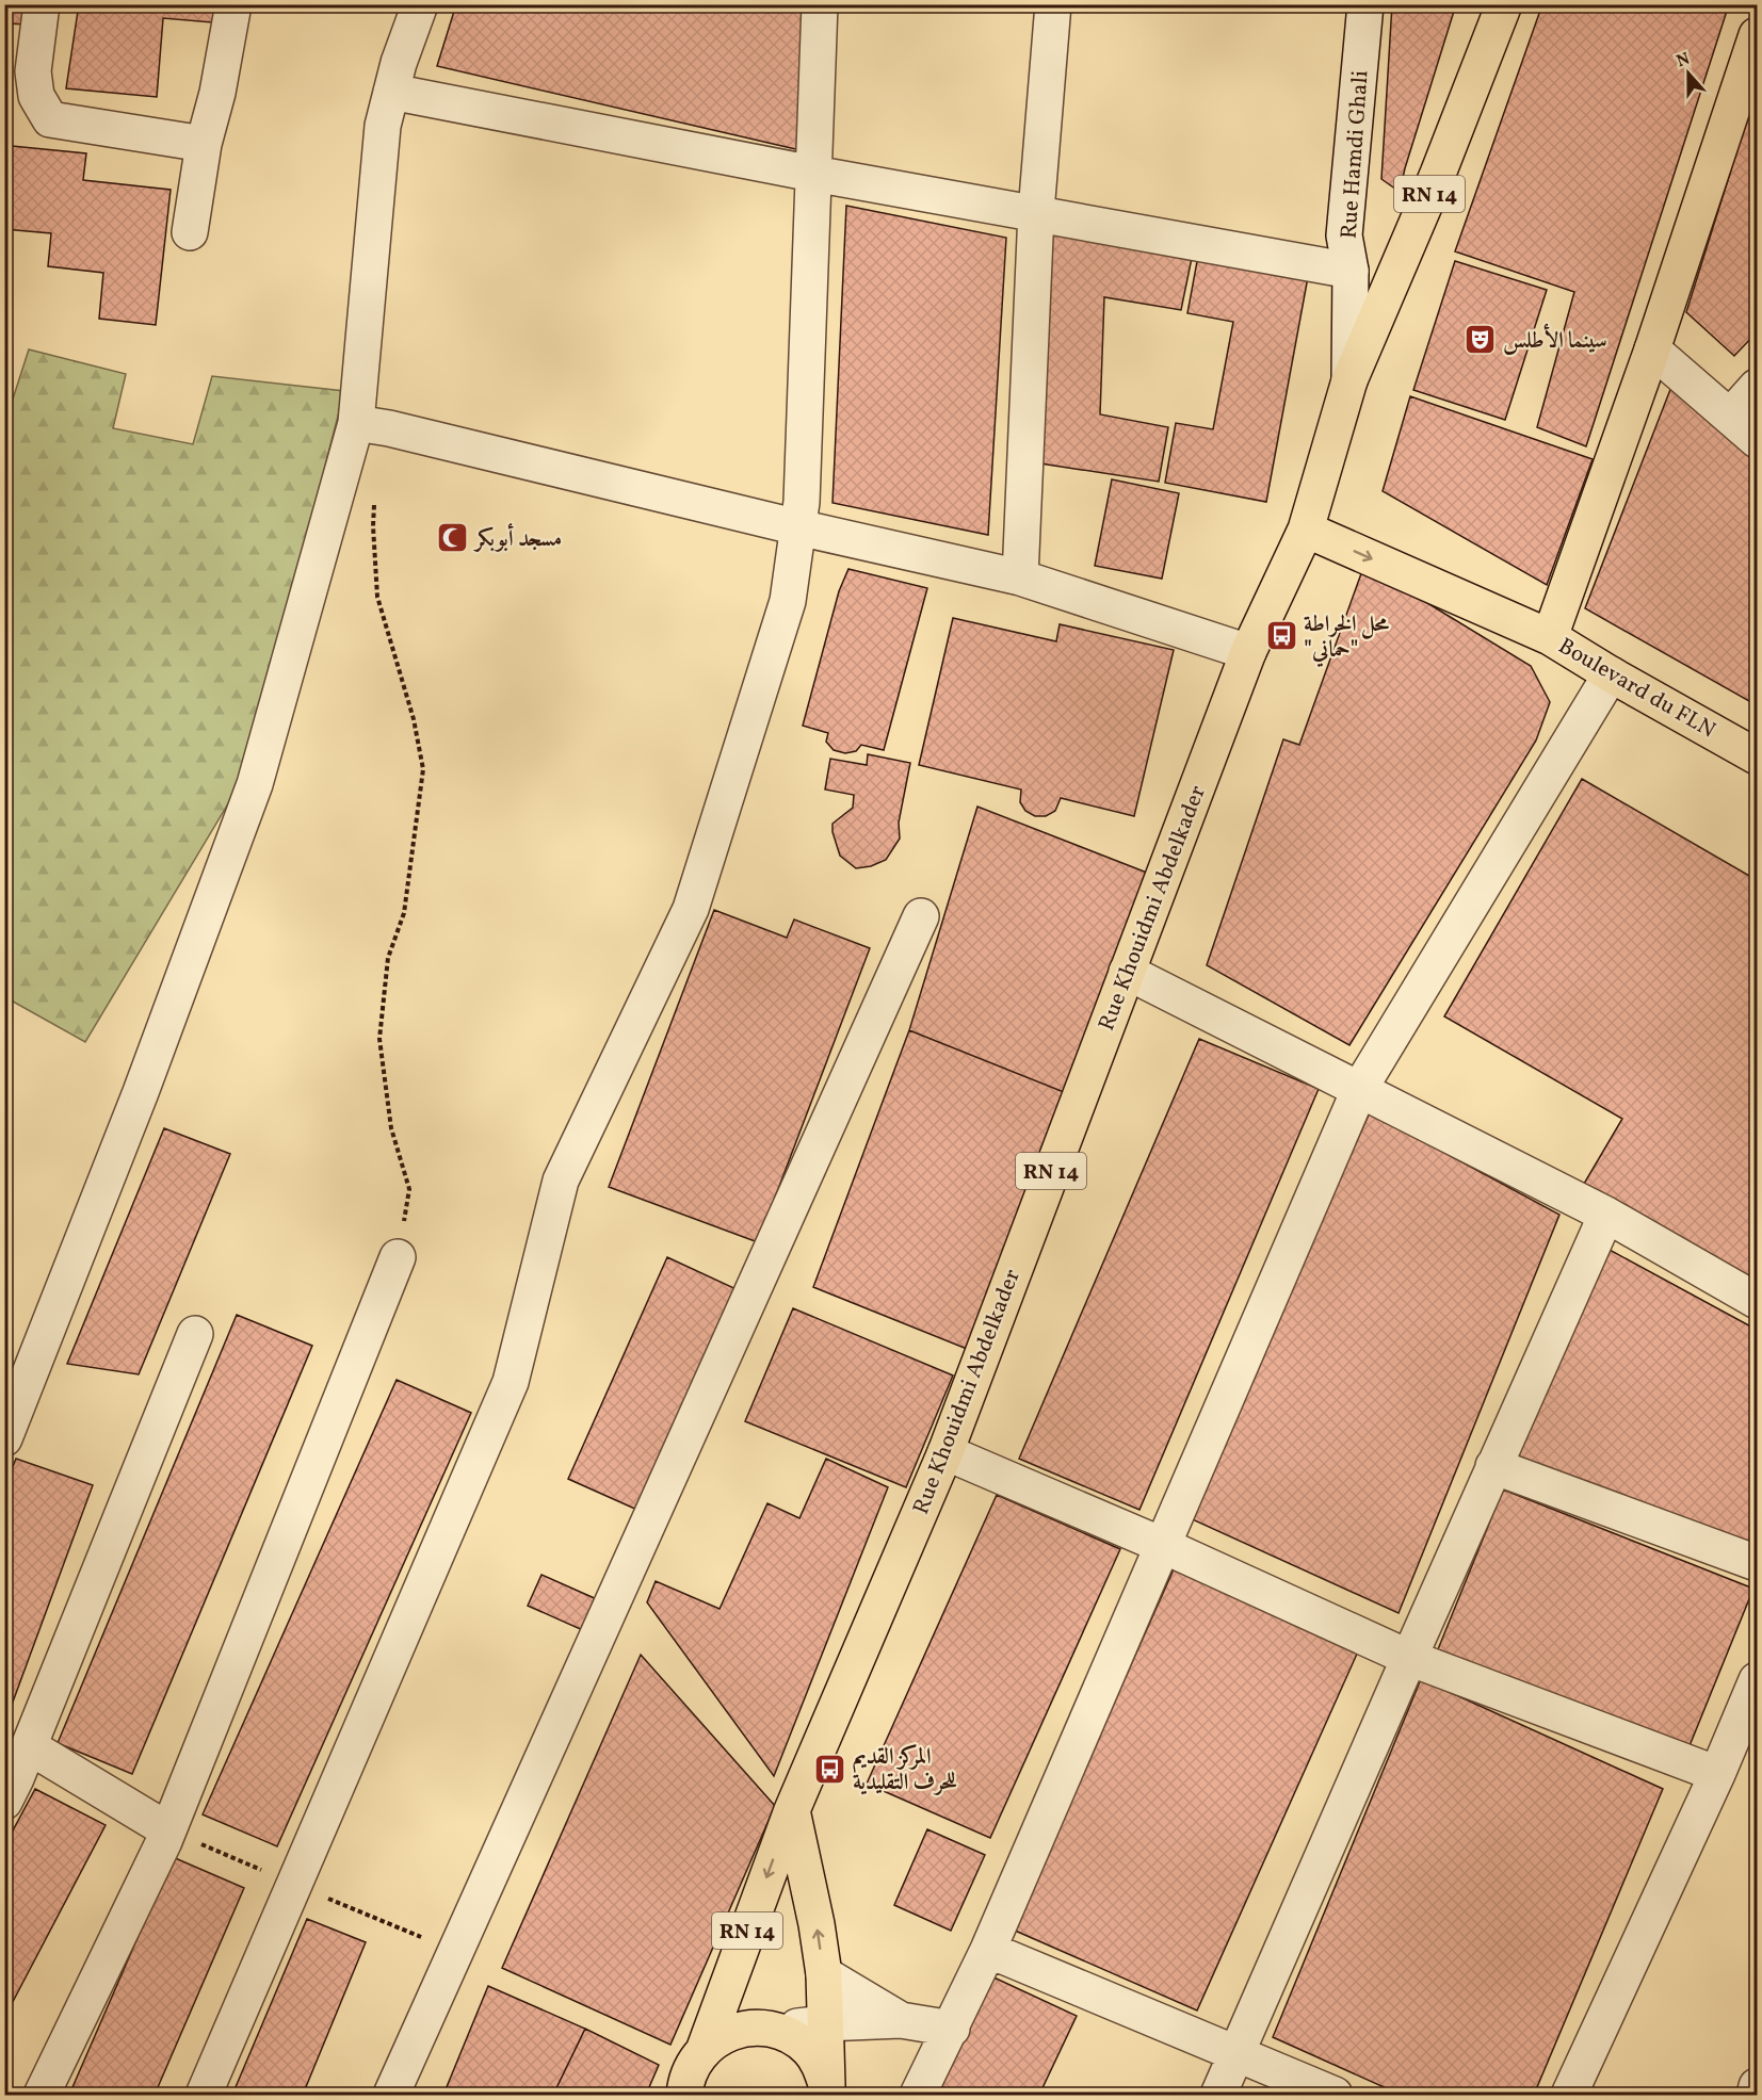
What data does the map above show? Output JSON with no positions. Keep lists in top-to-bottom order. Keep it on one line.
{"streets":{"main road":["RN 14","Boulevard du FLN","Rue Khouidmi Abdelkader"],"street":["Rue Hamdi Ghali"]},"crossings":[["Rue Hamdi Ghali","Rue Khouidmi Abdelkader"],["RN 14","Rue Khouidmi Abdelkader"],["Boulevard du FLN","Rue Khouidmi Abdelkader"]],"one_way":["Boulevard du FLN"],"places":{"theatre":["سينما الأطلس"],"mosque":["مسجد أبوبكر"],"bus stop":["محل الخراطة \"حماني\"","المركز القديم للحرف التقليدية"]},"north":"top"}
